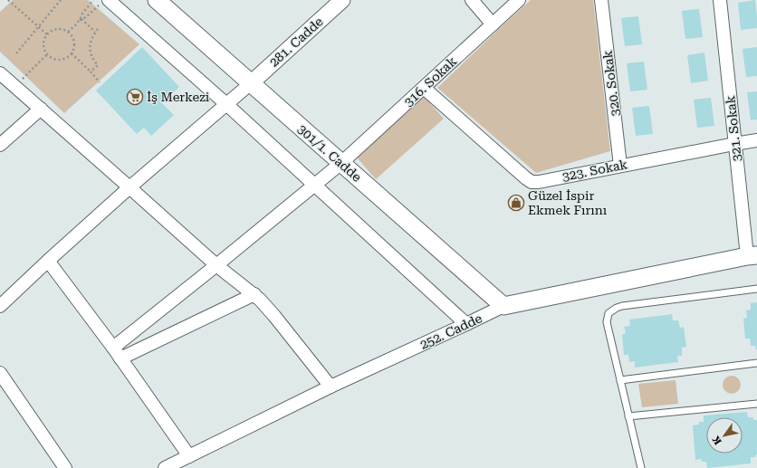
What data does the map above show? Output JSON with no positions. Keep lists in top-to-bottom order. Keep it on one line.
{"streets":{"main road":["301/1. Cadde","252. Cadde"],"street":["281. Cadde","316. Sokak","320. Sokak","321. Sokak","323. Sokak"]},"crossings":[["281. Cadde","301/1. Cadde"],["316. Sokak","301/1. Cadde"],["316. Sokak","323. Sokak"],["320. Sokak","323. Sokak"],["321. Sokak","323. Sokak"],["321. Sokak","252. Cadde"],["301/1. Cadde","252. Cadde"]],"places":{"supermarket":["İş Merkezi"],"shop":["Güzel İspir Ekmek Fırını"]},"north":"bottom left"}
